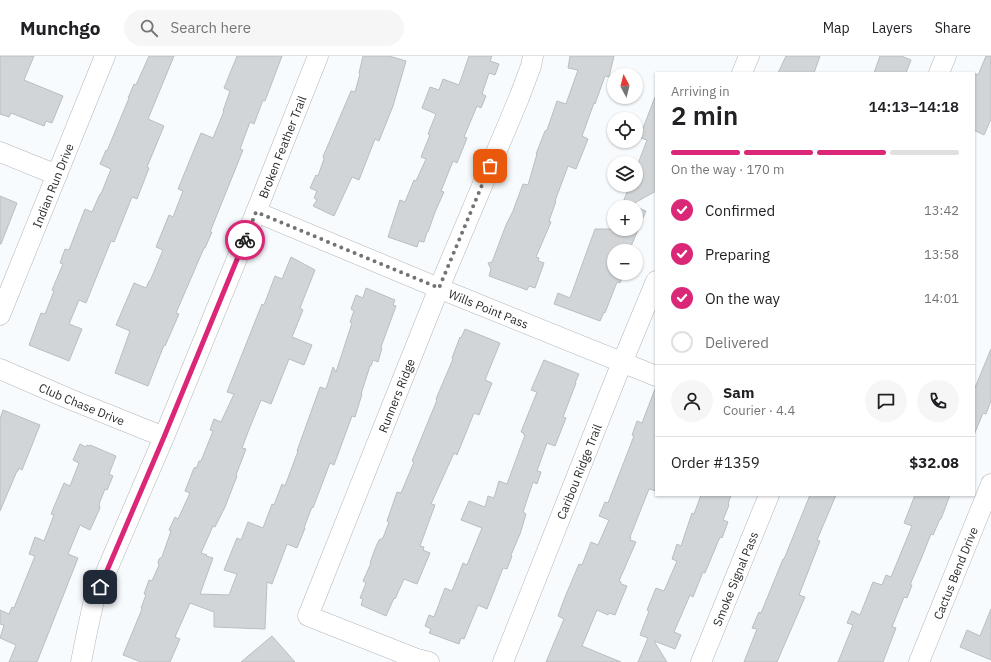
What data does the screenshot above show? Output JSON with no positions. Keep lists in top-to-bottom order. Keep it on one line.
{"streets":{"street":["Broken Feather Trail","Indian Run Drive","Wills Point Pass","Runners Ridge","Club Chase Drive","Caribou Ridge Trail","Cactus Bend Drive","Smoke Signal Pass"]},"crossings":[["Broken Feather Trail","Wills Point Pass"],["Broken Feather Trail","Club Chase Drive"],["Wills Point Pass","Runners Ridge"],["Wills Point Pass","Caribou Ridge Trail"]],"north":"top","page":{"header":"Munchgo","search":"Search here","nav":["Map","Layers","Share"],"map_buttons":["+","−"],"heading":["2 min","Arriving in","14:13–14:18"],"panel":["Sam","Courier · 4.4","Order #1359","$32.08"],"bar":"On the way · 170 m","list":[["Confirmed","13:42"],["Preparing","13:58"],["On the way","14:01"],"Delivered"]}}
